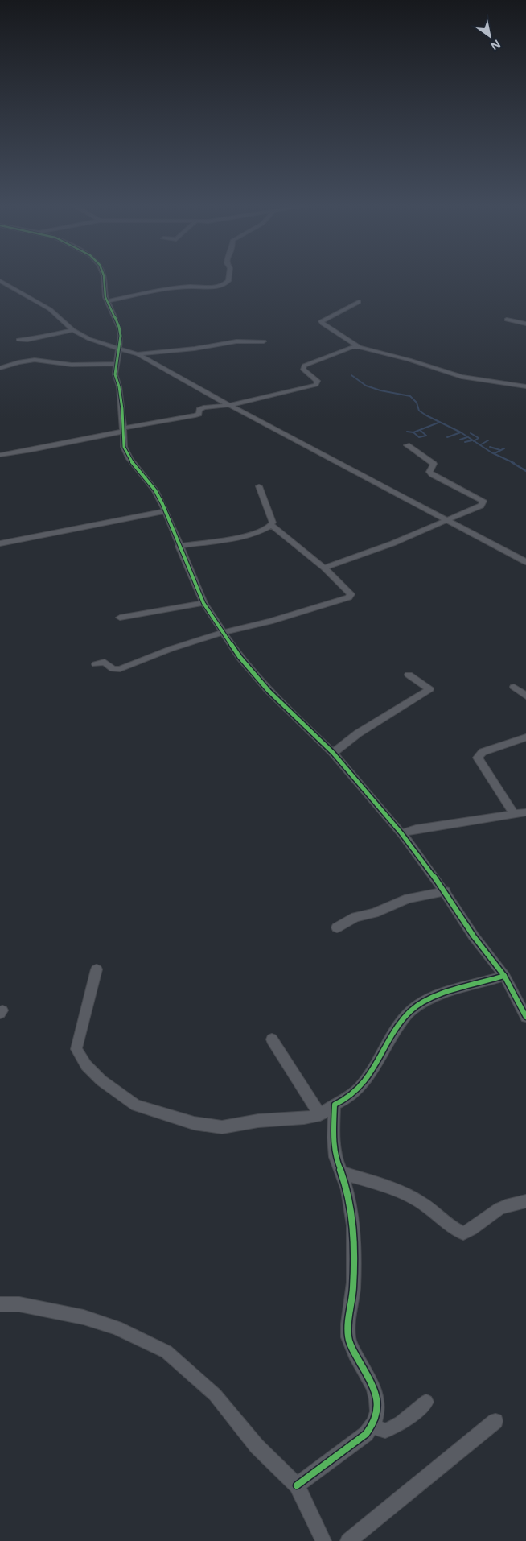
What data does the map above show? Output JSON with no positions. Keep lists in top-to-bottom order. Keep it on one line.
{"north":"bottom right"}
